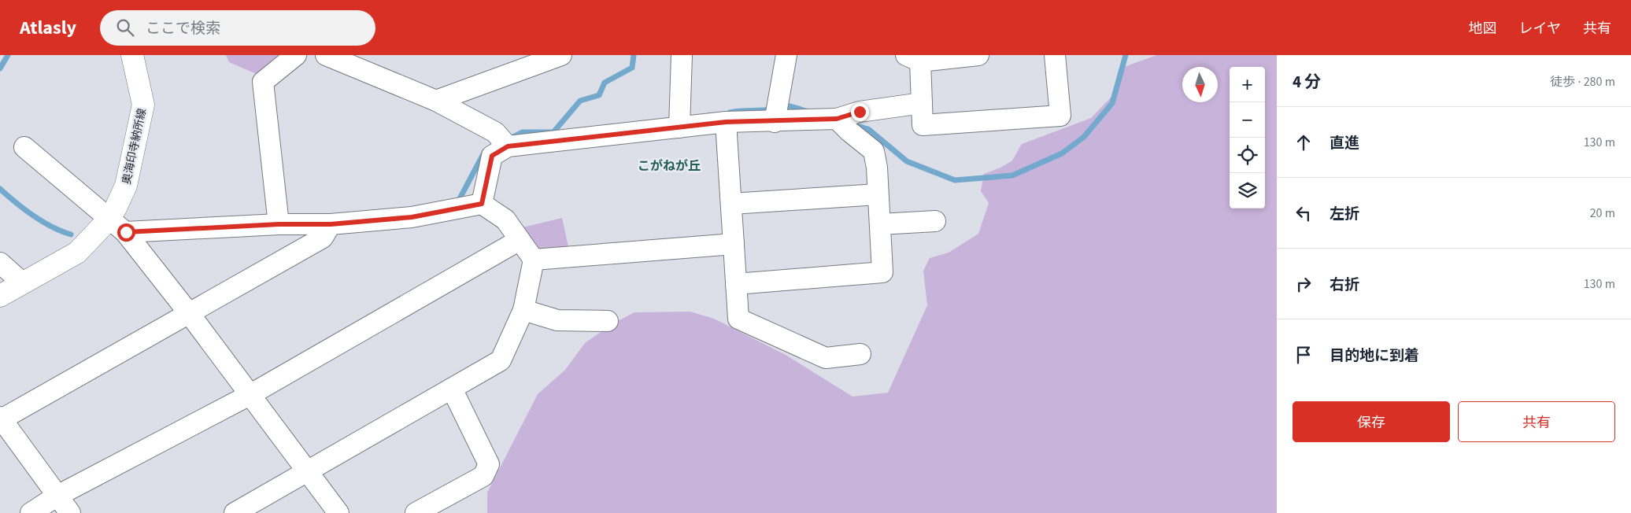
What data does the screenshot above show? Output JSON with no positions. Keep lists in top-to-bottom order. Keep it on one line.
{"streets":{"main road":["奥海印寺納所線"]},"districts":["こがねが丘"],"north":"bottom","page":{"header":"Atlasly","search":"ここで検索","nav":["地図","レイヤ","共有"],"heading":["4 分","徒歩 · 280 m"],"map_buttons":["+","−"],"list":[["直進","130 m"],["左折","20 m"],["右折","130 m"],"目的地に到着"],"buttons":["保存","共有"]}}
